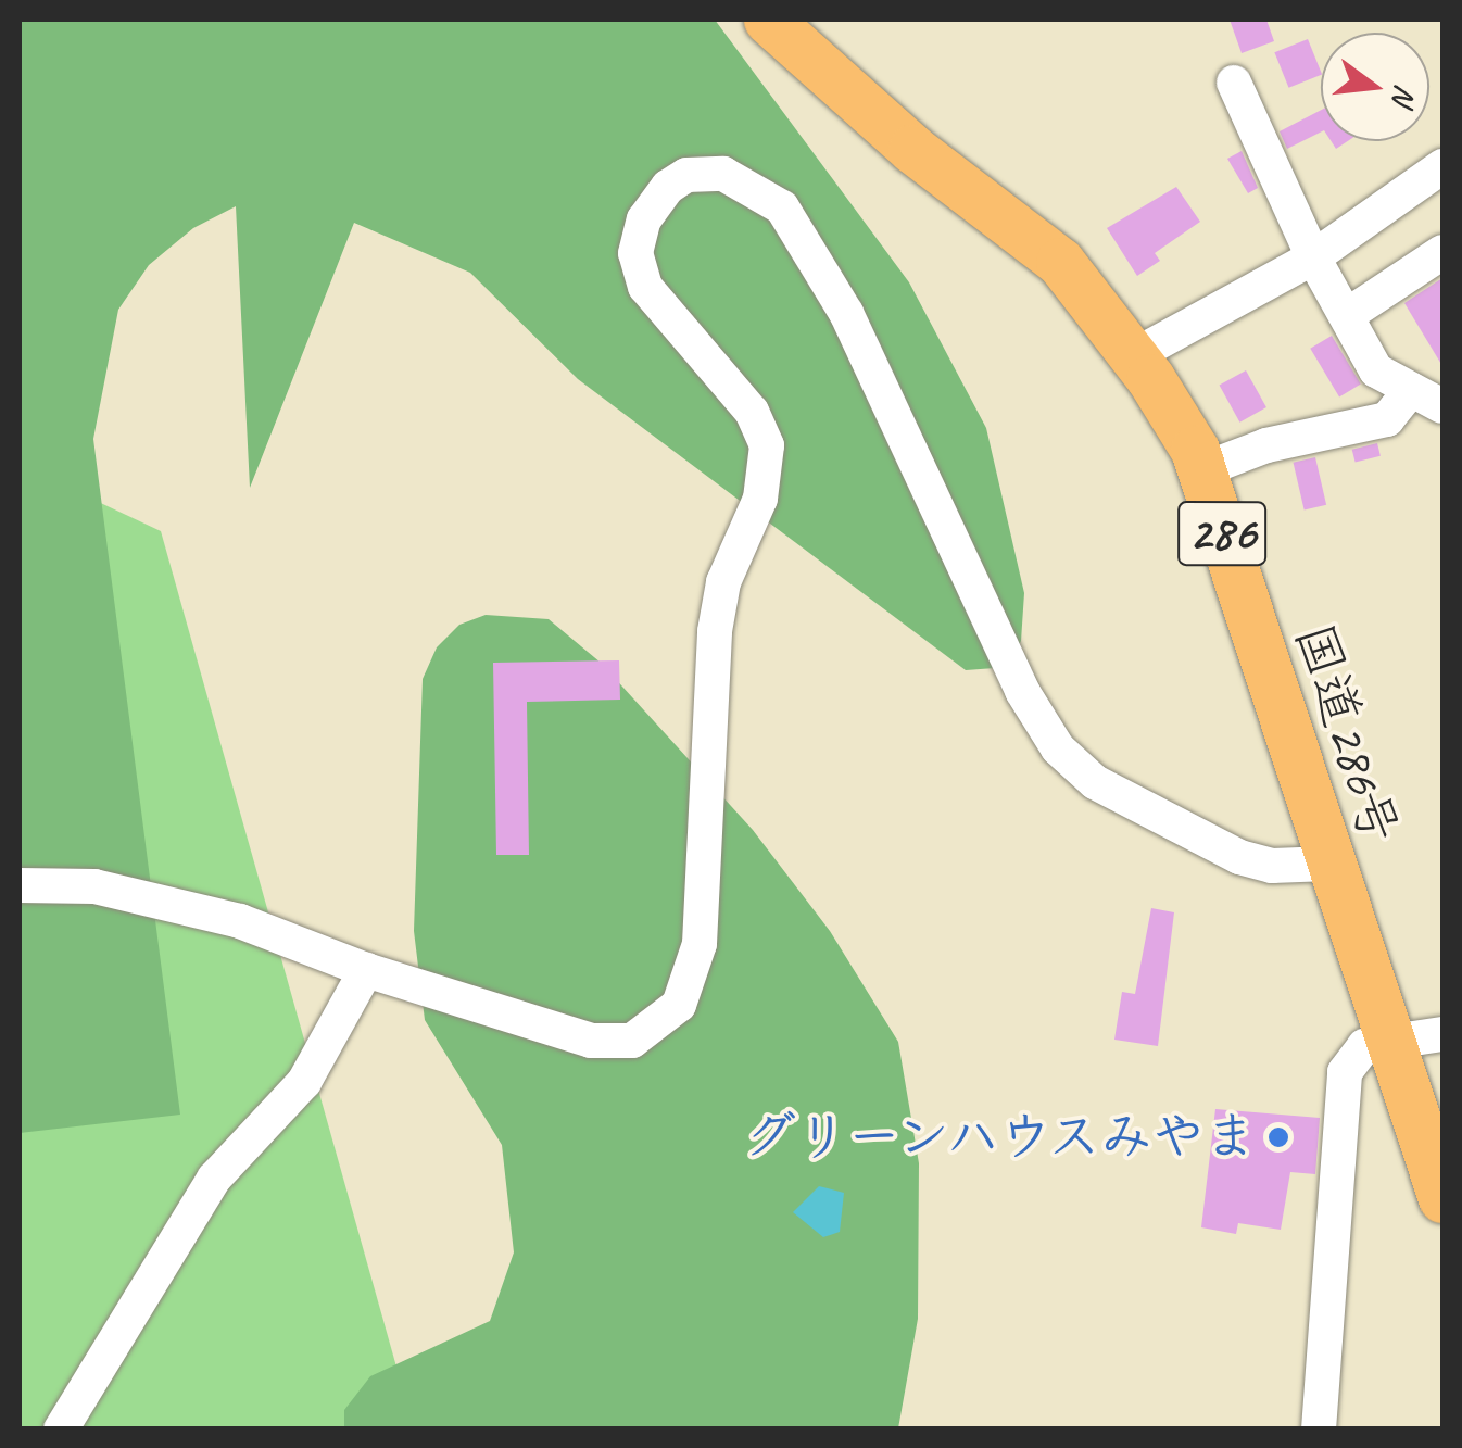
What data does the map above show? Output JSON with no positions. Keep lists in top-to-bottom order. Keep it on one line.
{"streets":{"highway":["286","国道286号"]},"places":["グリーンハウスみやま"],"north":"right"}
